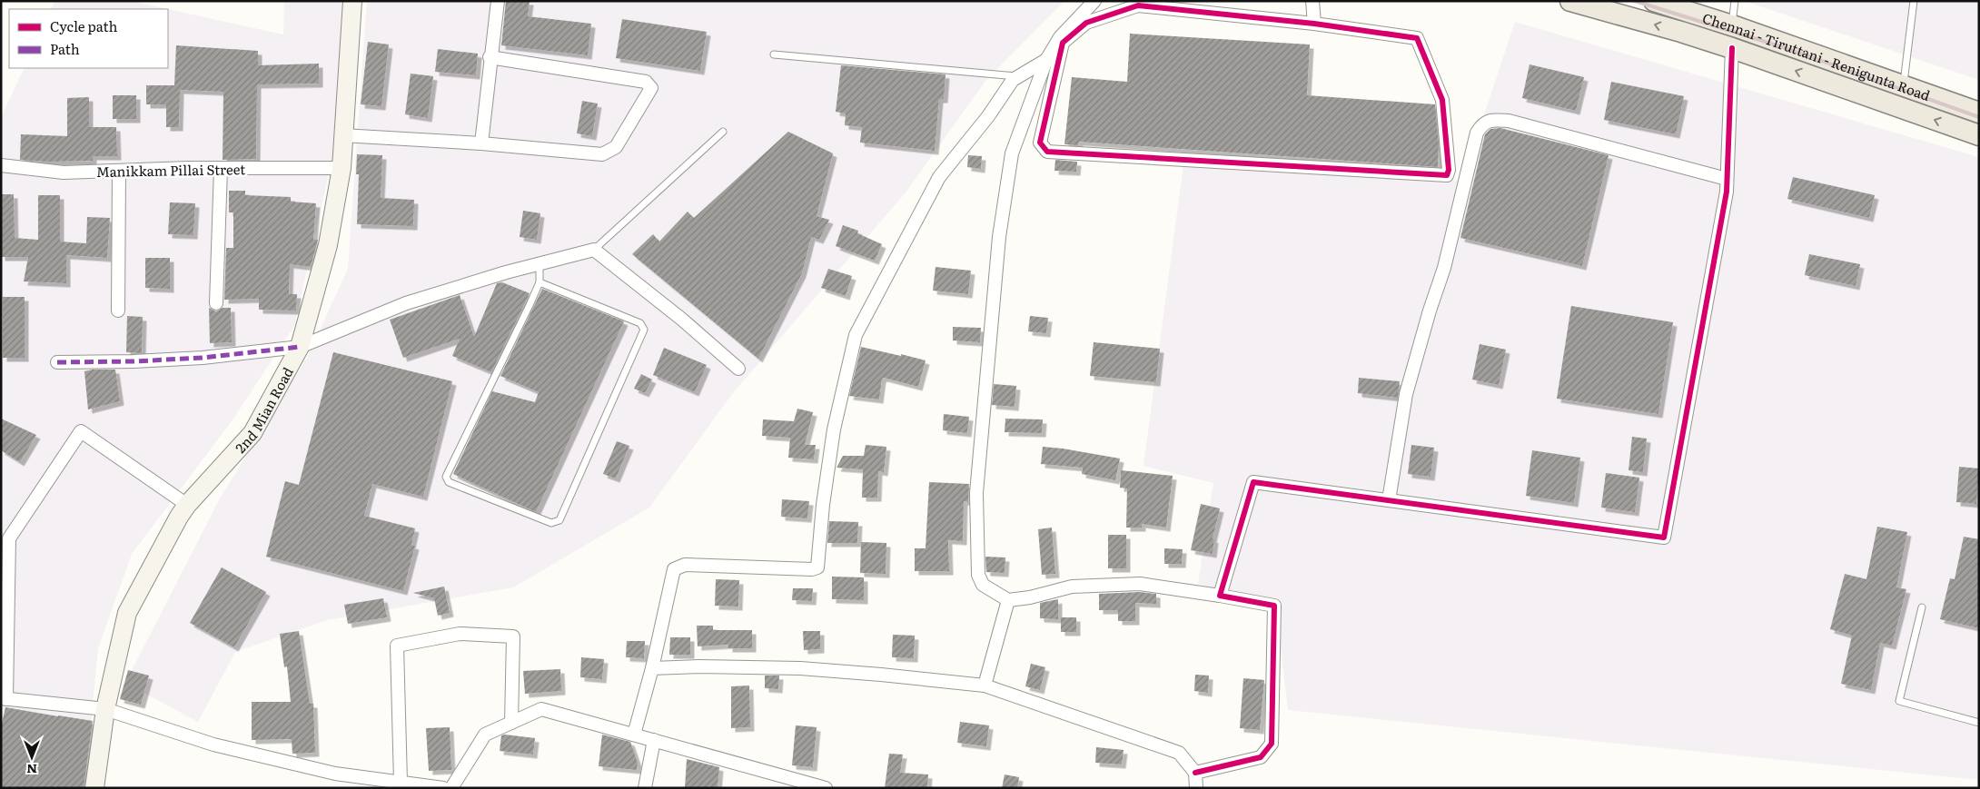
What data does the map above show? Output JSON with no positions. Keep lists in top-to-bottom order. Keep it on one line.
{"streets":{"main road":["Chennai - Tiruttani - Renigunta Road","2nd Mian Road"],"street":["Manikkam Pillai Street"]},"crossings":[["Manikkam Pillai Street","2nd Mian Road"]],"legend":["Cycle path","Path"],"north":"bottom"}
